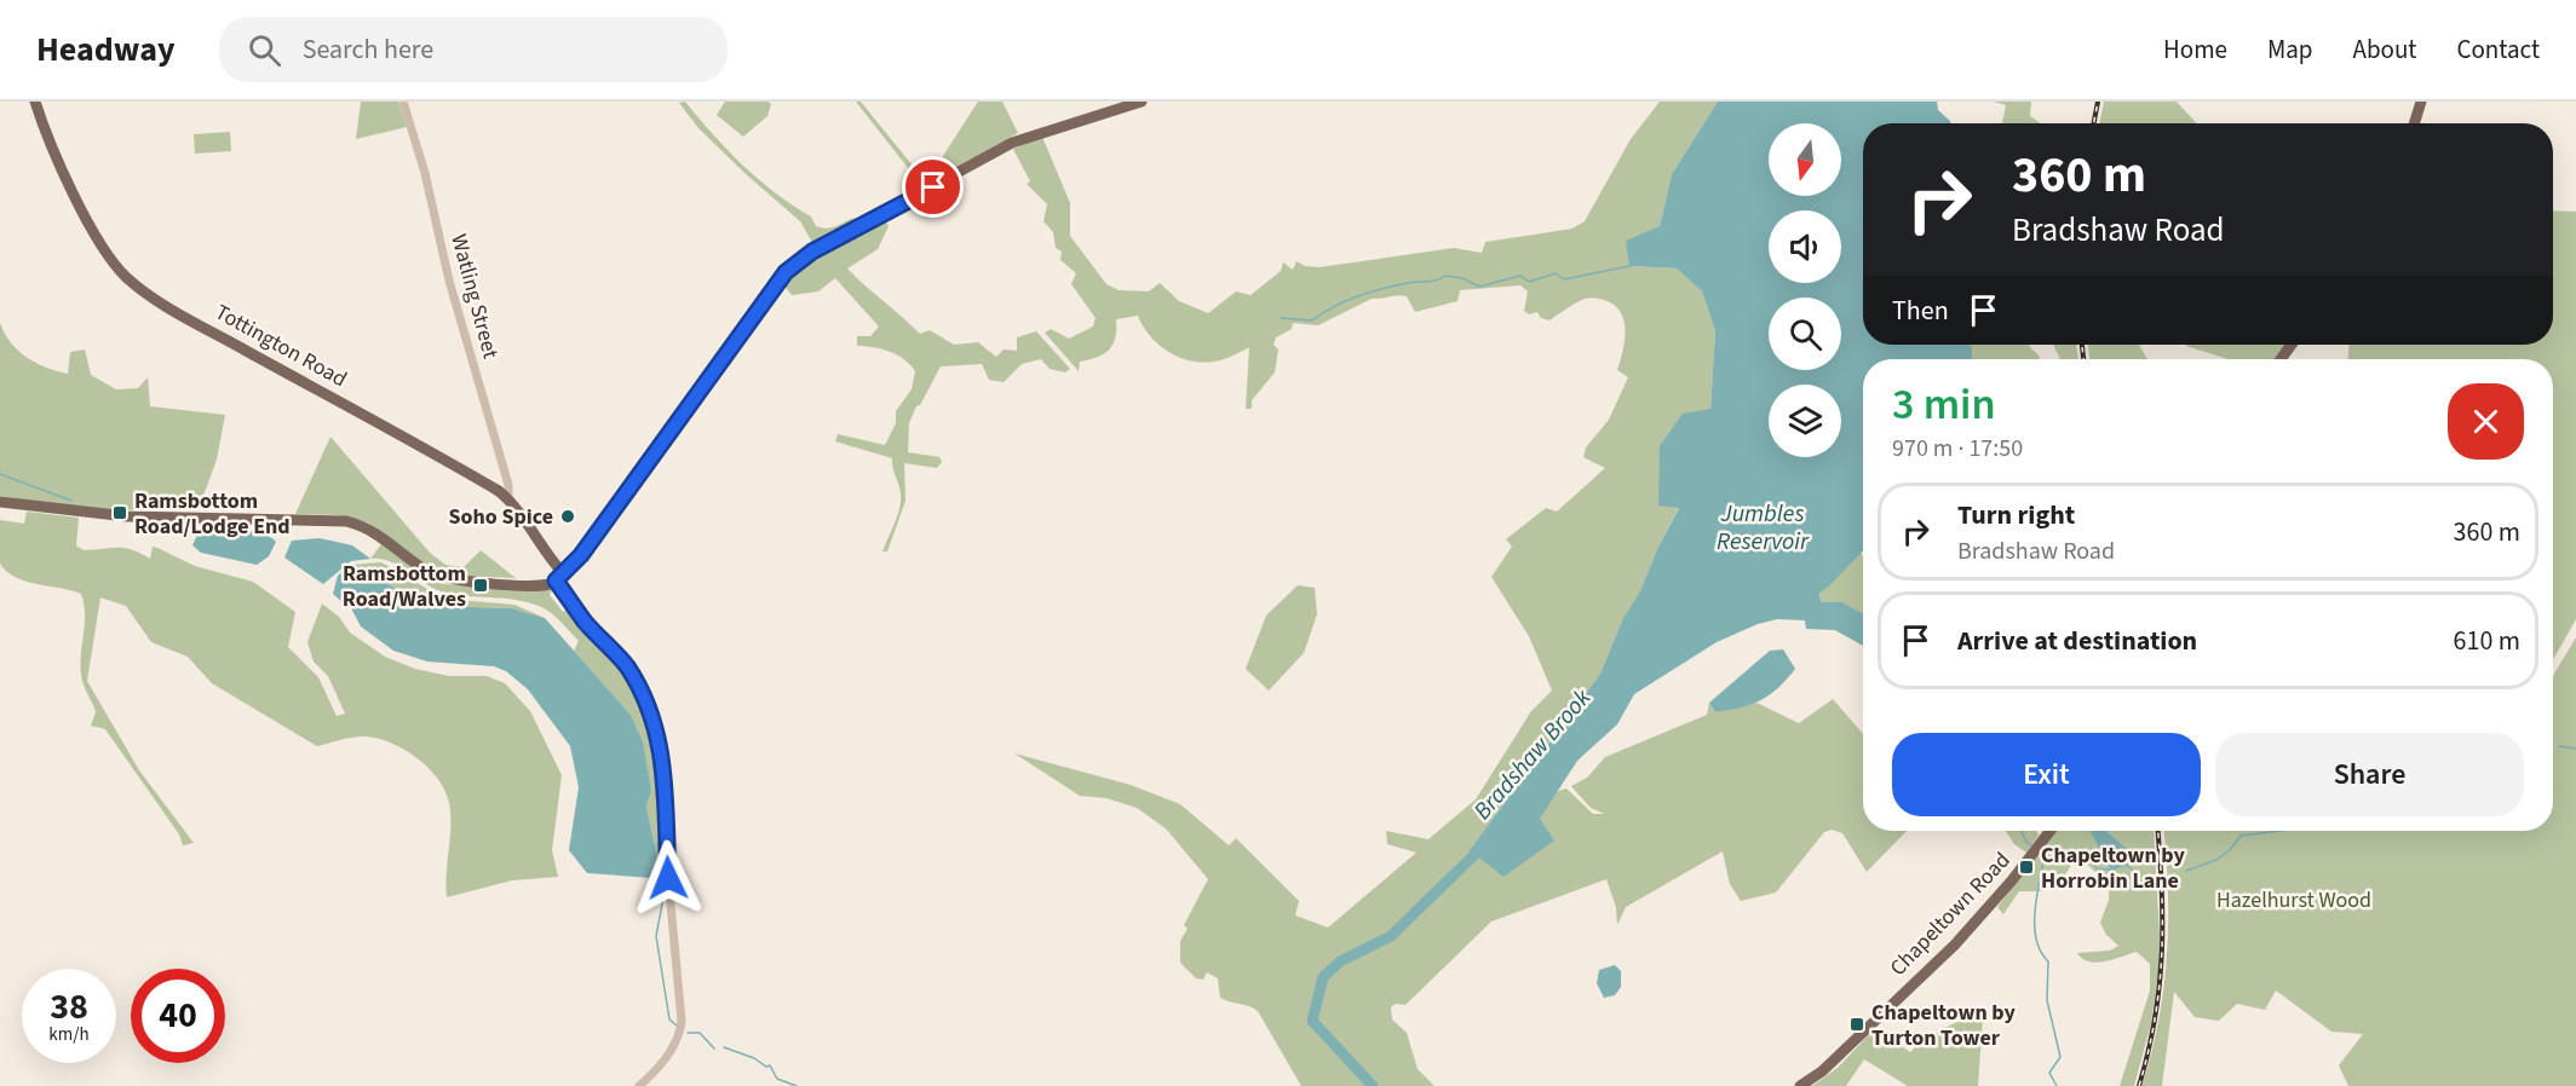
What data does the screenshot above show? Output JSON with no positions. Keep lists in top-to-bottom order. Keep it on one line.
{"streets":{"main road":["Tottington Road","Chapeltown Road"],"street":["Watling Street"]},"crossings":[["Watling Street","Tottington Road"]],"water":["Jumbles Reservoir","Bradshaw Brook"],"parks":["Hazelhurst Wood"],"places":{"transit":["Ramsbottom Road/Lodge End","Ramsbottom Road/Walves","Chapeltown by Horrobin Lane","Chapeltown by Turton Tower"],"other":["Soho Spice"]},"north":"bottom","page":{"header":"Headway","search":"Search here","nav":["Home","Map","About","Contact"],"turn":["360 m","Bradshaw Road"],"then":"Then","heading":["3 min","970 m · 17:50"],"list":[{"name":"Turn right","note":"Bradshaw Road","value":"360 m"},{"name":"Arrive at destination","value":"610 m"}],"buttons":["Exit","Share"],"speed":"38 km/h","limit":"40"}}
